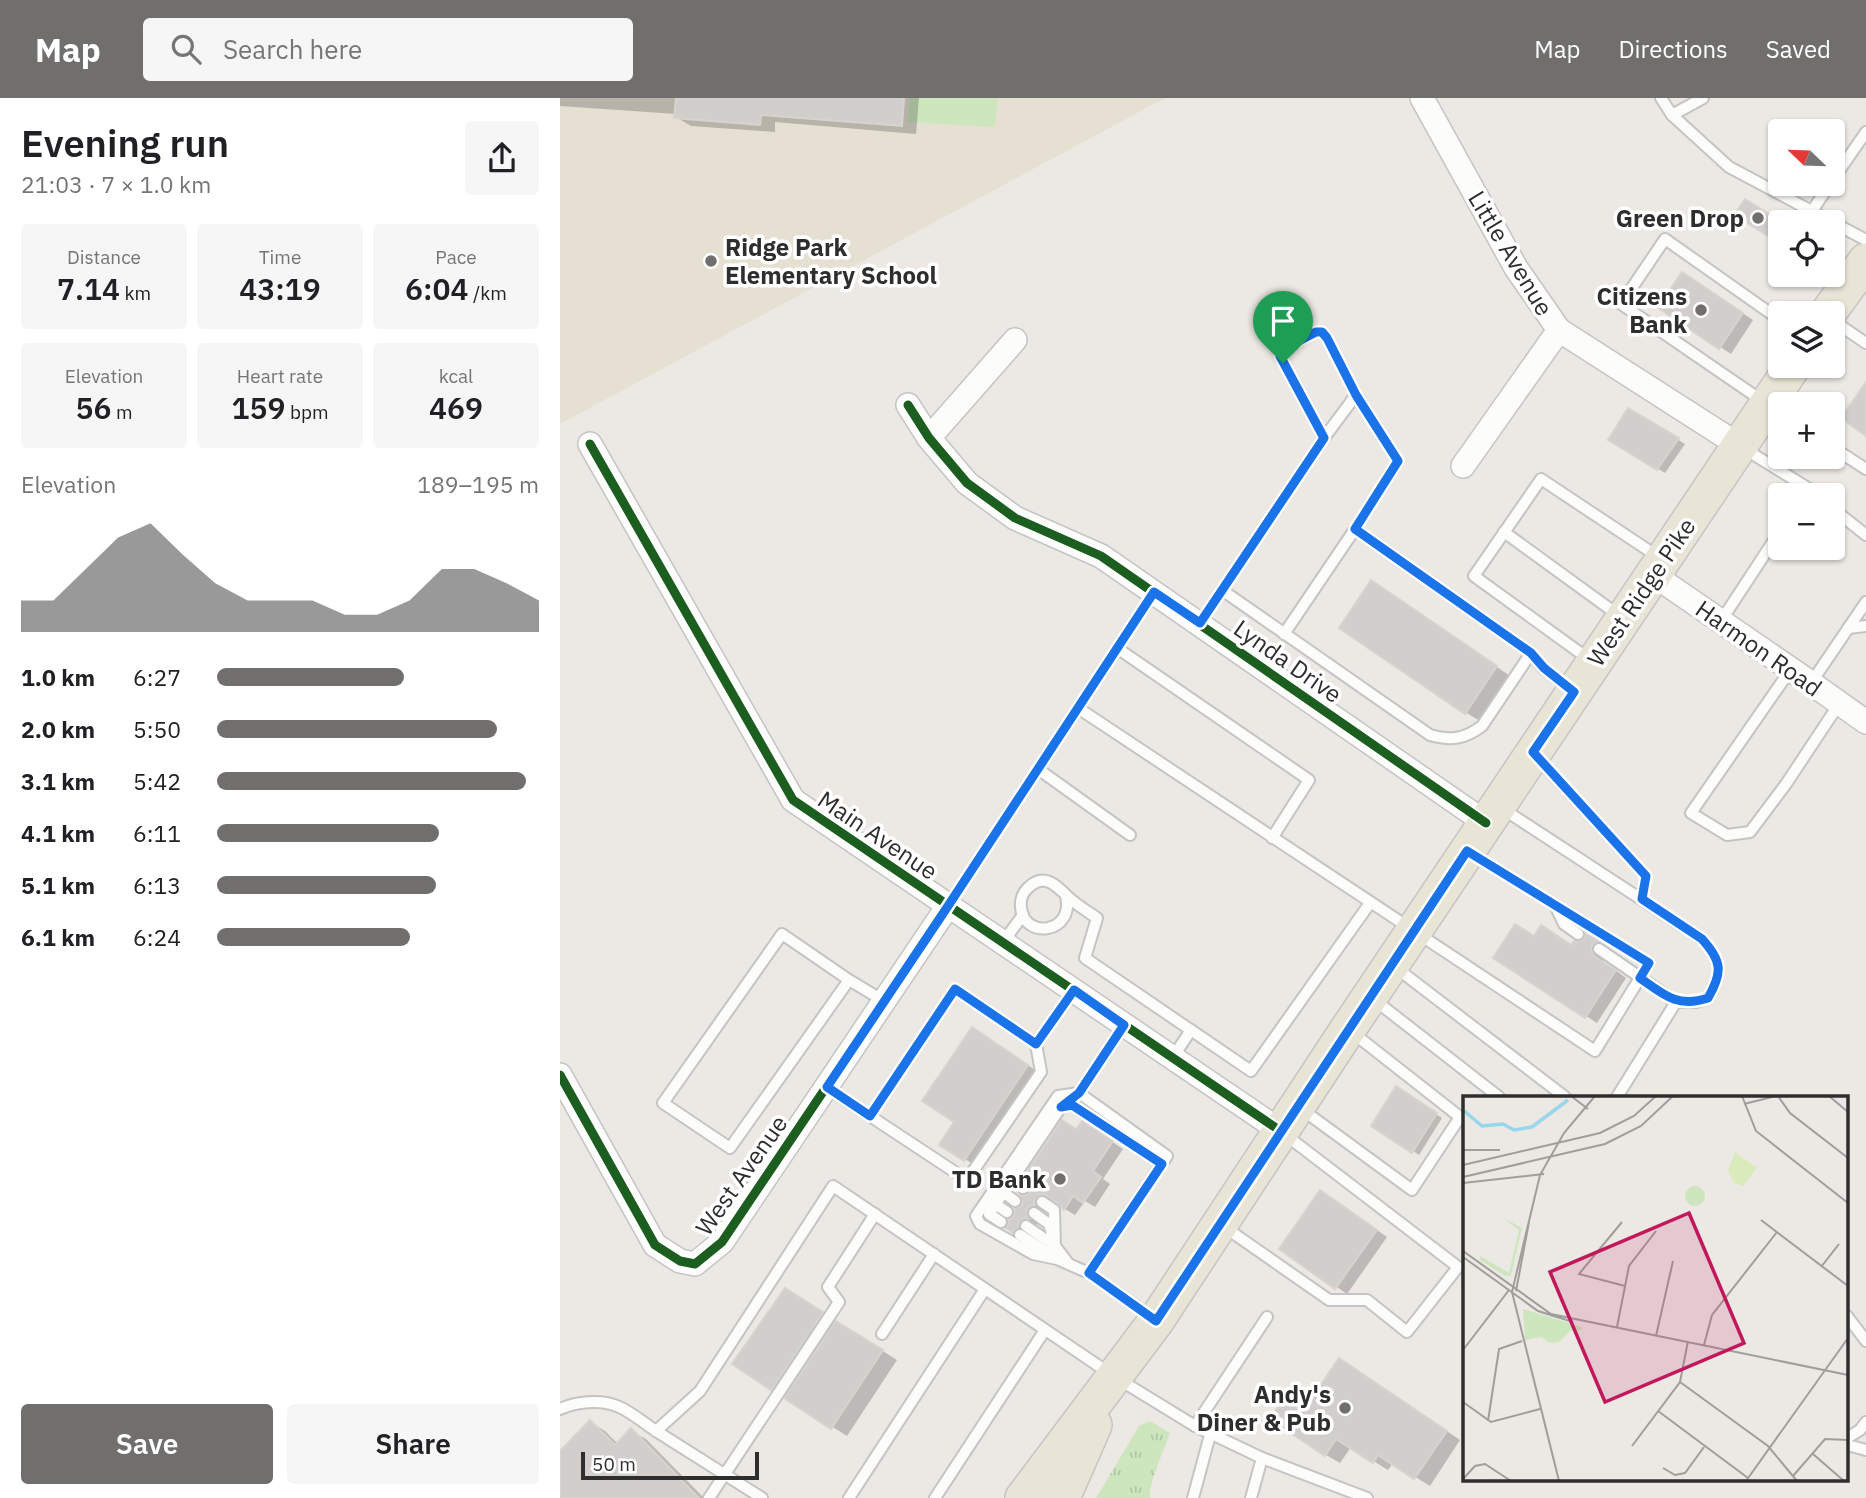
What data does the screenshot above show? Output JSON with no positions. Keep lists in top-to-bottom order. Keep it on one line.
{"streets":{"main road":["West Ridge Pike"],"street":["Little Avenue","Harmon Road","Lynda Drive","Main Avenue","West Avenue"]},"crossings":[["Little Avenue","West Ridge Pike"],["West Ridge Pike","Harmon Road"],["West Ridge Pike","Lynda Drive"],["West Ridge Pike","Main Avenue"],["Main Avenue","West Avenue"]],"places":["Green Drop","Ridge Park Elementary School","Citizens Bank","TD Bank","Andy's Diner & Pub"],"scale_bar":"50 m","north":"top left","page":{"header":"Map","search":"Search here","nav":["Map","Directions","Saved"],"heading":["Evening run","21:03 · 7 × 1.0 km"],"map_buttons":["+","−"],"stats":[["Distance","7.14 km"],["Time","43:19"],["Pace","6:04 /km"],["Elevation","56 m"],["Heart rate","159 bpm"],["kcal","469"]],"chart":["Elevation","189–195 m"],"list":[{"name":"1.0 km","note":"6:27"},{"name":"2.0 km","note":"5:50"},{"name":"3.1 km","note":"5:42"},{"name":"4.1 km","note":"6:11"},{"name":"5.1 km","note":"6:13"},{"name":"6.1 km","note":"6:24"}],"buttons":["Save","Share"],"scale":"50 m"}}
